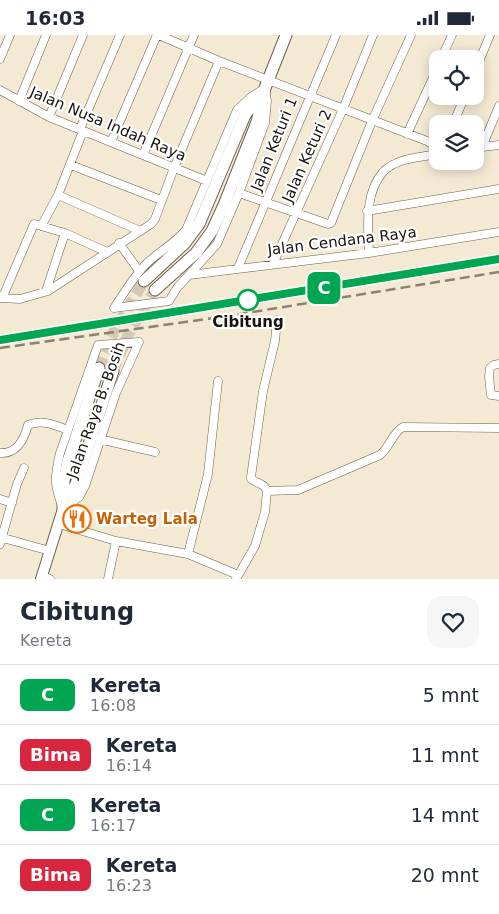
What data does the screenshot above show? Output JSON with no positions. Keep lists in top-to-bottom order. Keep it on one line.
{"streets":{"street":["Jalan Nusa Indah Raya","Jalan Keturi 1","Jalan Keturi 2","Jalan Cendana Raya","Jalan Raya B. Bosih"]},"crossings":[["Jalan Keturi 1","Jalan Cendana Raya"],["Jalan Keturi 2","Jalan Cendana Raya"]],"places":{"other":["Cibitung"],"restaurant":["Warteg Lala"]},"page":{"status":"16:03","on_map":"C","heading":["Cibitung","Kereta"],"list":[{"mark":"C","name":"Kereta","note":"16:08","value":"5 mnt"},{"mark":"Bima","name":"Kereta","note":"16:14","value":"11 mnt"},{"mark":"C","name":"Kereta","note":"16:17","value":"14 mnt"},{"mark":"Bima","name":"Kereta","note":"16:23","value":"20 mnt"}]}}
